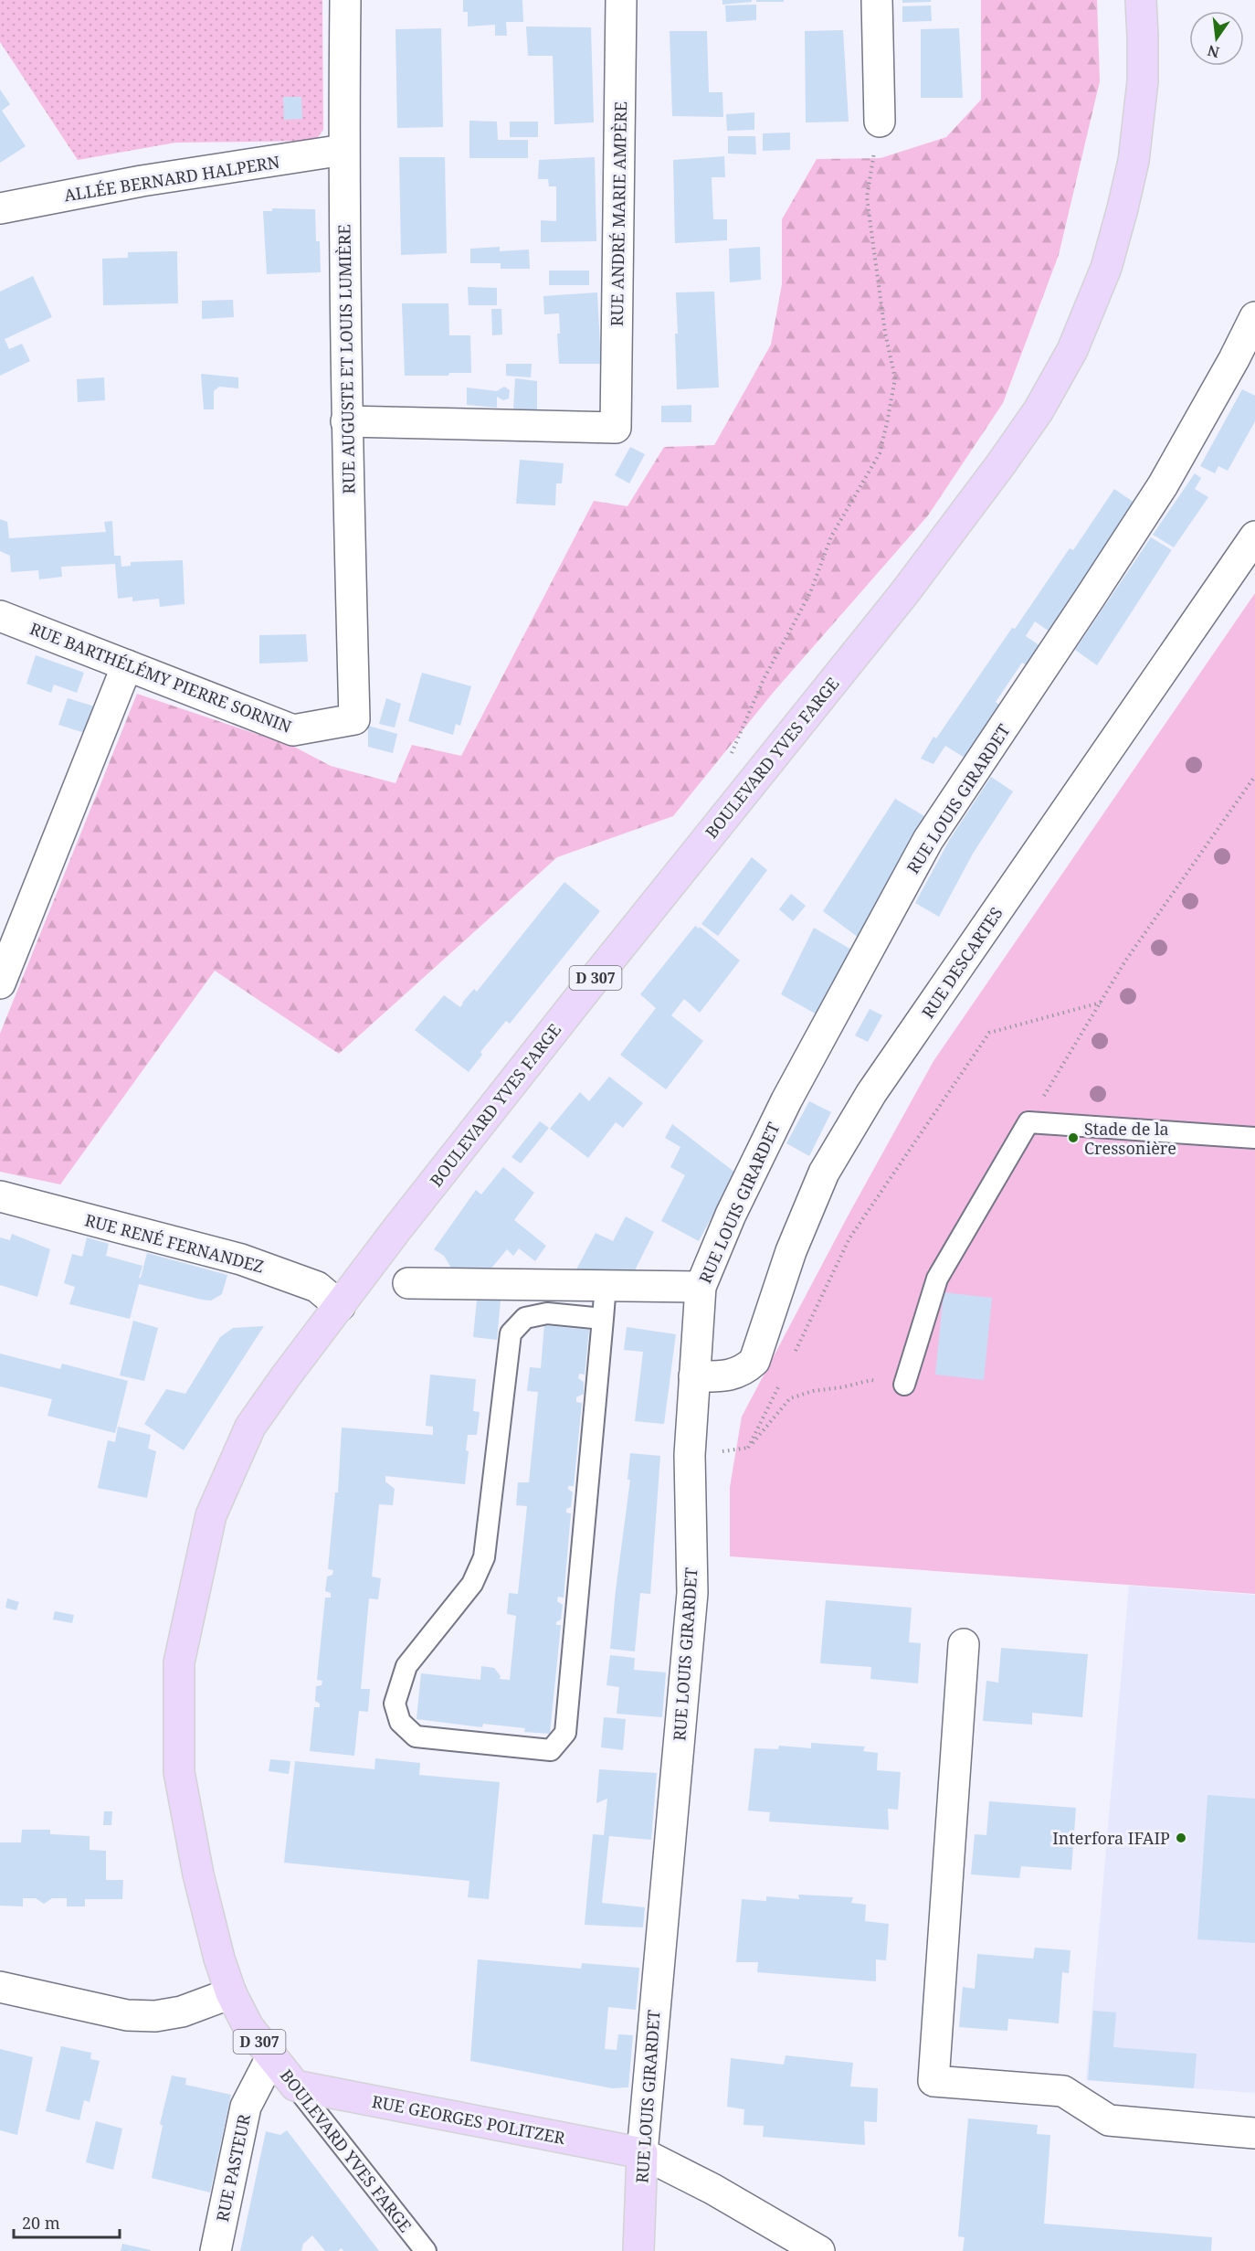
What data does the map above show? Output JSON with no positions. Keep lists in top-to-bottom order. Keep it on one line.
{"streets":{"main road":["BOULEVARD YVES FARGE","RUE LOUIS GIRARDET","D 307","RUE GEORGES POLITZER"],"street":["ALLÉE BERNARD HALPERN","RUE ANDRÉ MARIE AMPÈRE","RUE AUGUSTE ET LOUIS LUMIÈRE","RUE BARTHÉLÉMY PIERRE SORNIN","RUE DESCARTES","RUE RENÉ FERNANDEZ","RUE PASTEUR"]},"crossings":[["ALLÉE BERNARD HALPERN","RUE AUGUSTE ET LOUIS LUMIÈRE"],["RUE ANDRÉ MARIE AMPÈRE","RUE AUGUSTE ET LOUIS LUMIÈRE"],["RUE AUGUSTE ET LOUIS LUMIÈRE","RUE BARTHÉLÉMY PIERRE SORNIN"],["BOULEVARD YVES FARGE","RUE RENÉ FERNANDEZ"],["BOULEVARD YVES FARGE","RUE GEORGES POLITZER"],["BOULEVARD YVES FARGE","RUE PASTEUR"],["RUE LOUIS GIRARDET","RUE DESCARTES"],["RUE LOUIS GIRARDET","RUE GEORGES POLITZER"]],"places":["Stade de la Cressonière","Interfora IFAIP"],"scale_bar":"20 m","north":"bottom"}
